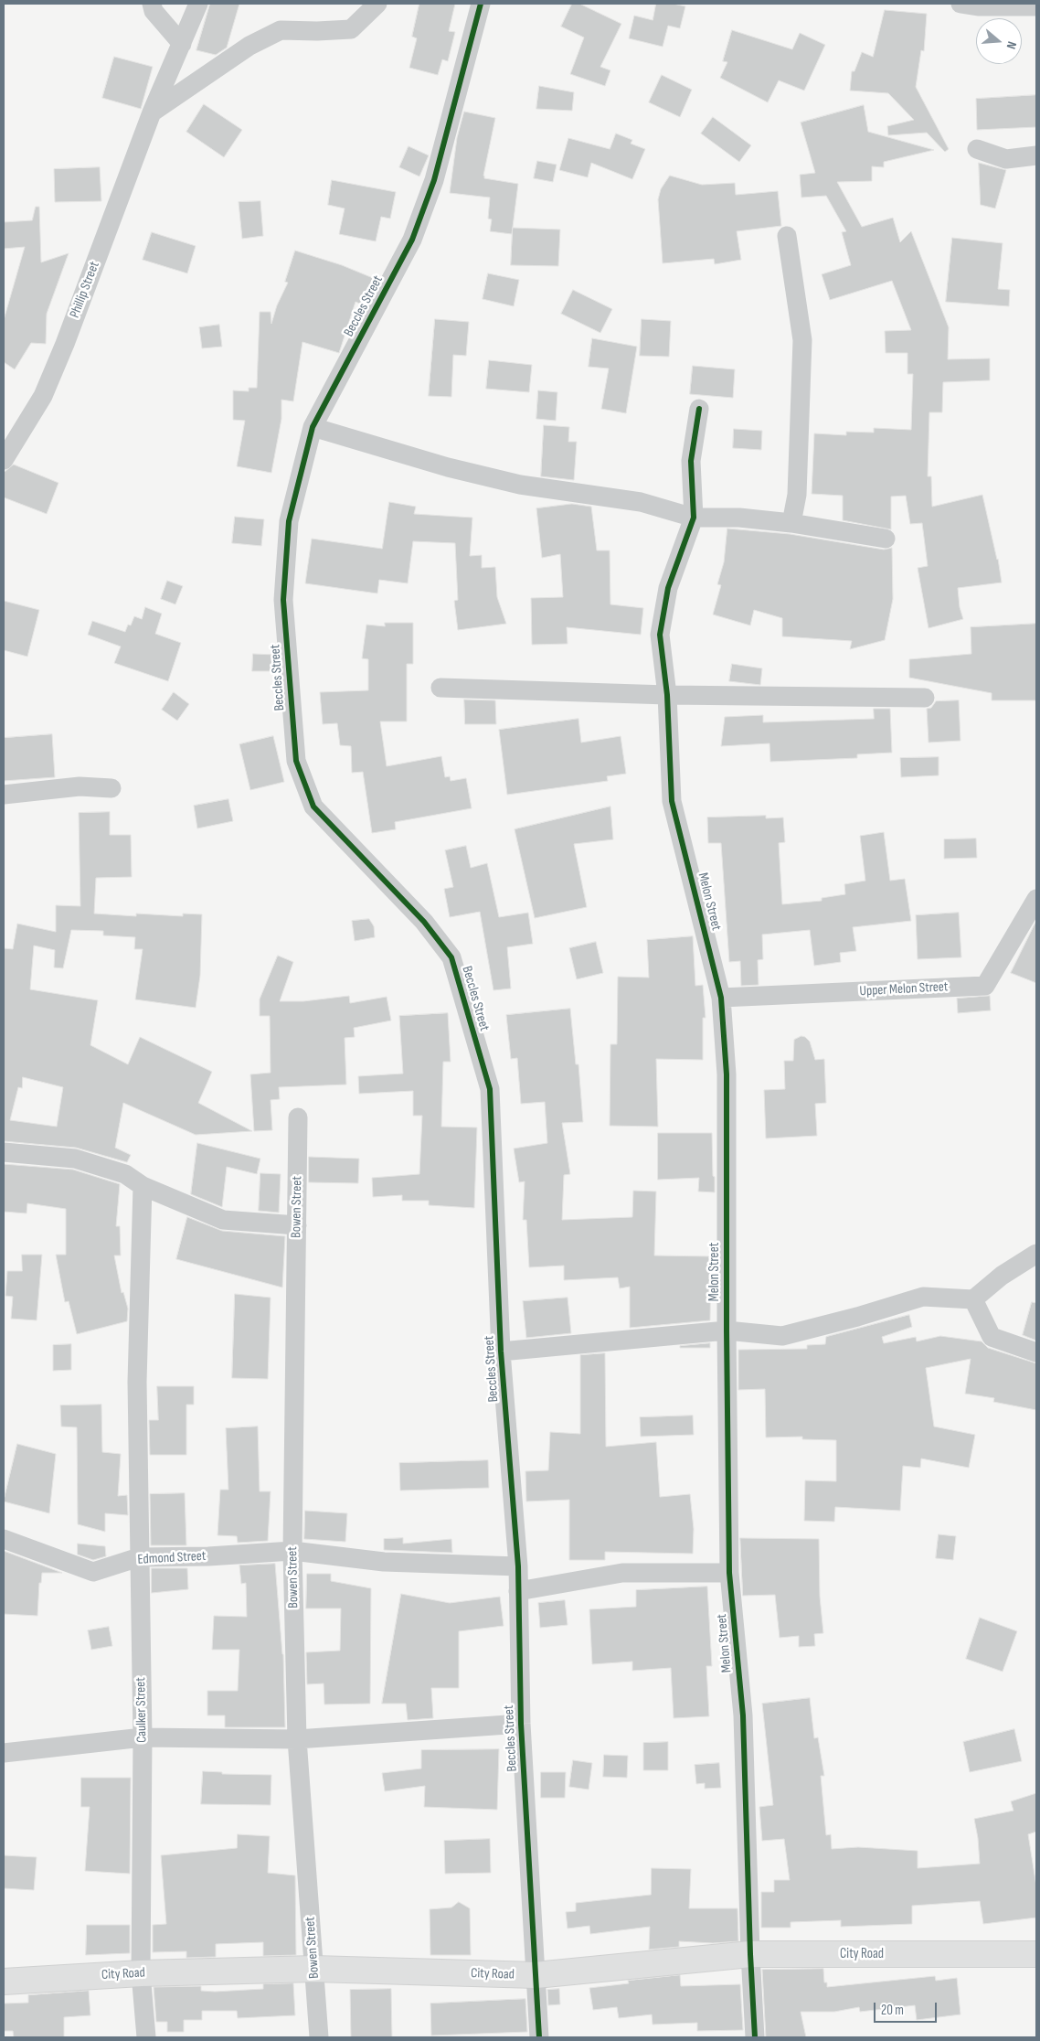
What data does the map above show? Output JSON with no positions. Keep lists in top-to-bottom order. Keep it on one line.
{"streets":{"main road":["City Road"],"street":["Phillip Street","Beccles Street","Melon Street","Upper Melon Street","Bowen Street","Edmond Street","Caulker Street"]},"crossings":[["Beccles Street","Edmond Street"],["Beccles Street","City Road"],["Melon Street","Upper Melon Street"],["Melon Street","City Road"],["Bowen Street","Edmond Street"],["Bowen Street","City Road"],["Edmond Street","Caulker Street"],["Caulker Street","City Road"]],"scale_bar":"20 m","north":"right"}
